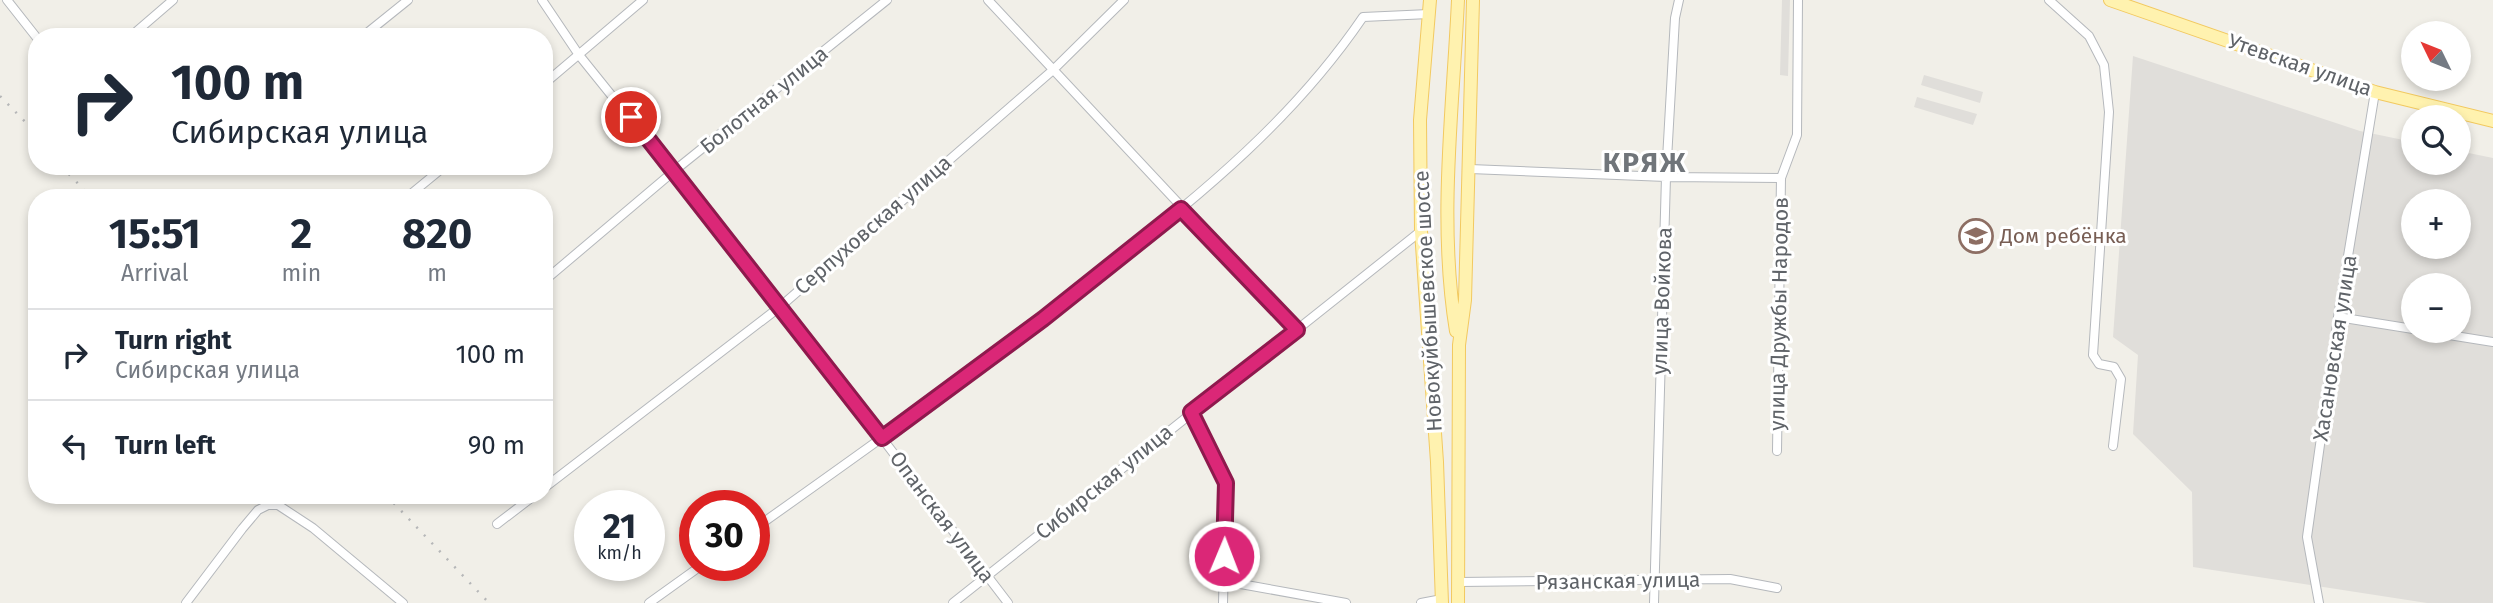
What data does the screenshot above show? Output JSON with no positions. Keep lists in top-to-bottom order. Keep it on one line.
{"streets":{"main road":["Утевская улица","Новокуйбышевское шоссе"],"street":["Болотная улица","Серпуховская улица","улица Войкова","улица Дружбы Народов","Хасановская улица","Сибирская улица","Опанская улица","Рязанская улица"]},"crossings":[["Утевская улица","Хасановская улица"],["Болотная улица","Опанская улица"],["Серпуховская улица","Опанская улица"],["Новокуйбышевское шоссе","улица Дружбы Народов"],["Новокуйбышевское шоссе","Сибирская улица"],["Новокуйбышевское шоссе","Рязанская улица"],["улица Войкова","улица Дружбы Народов"],["улица Войкова","Рязанская улица"],["Сибирская улица","Опанская улица"]],"districts":["КРЯЖ"],"places":{"school or university":["Дом ребёнка"]},"north":"top left","page":{"map_buttons":["+","−"],"turn":["100 m","Сибирская улица"],"eta":["15:51","Arrival","2","min","820","m"],"list":[{"name":"Turn right","note":"Сибирская улица","value":"100 m"},{"name":"Turn left","value":"90 m"}],"speed":"21 km/h","limit":"30"}}
